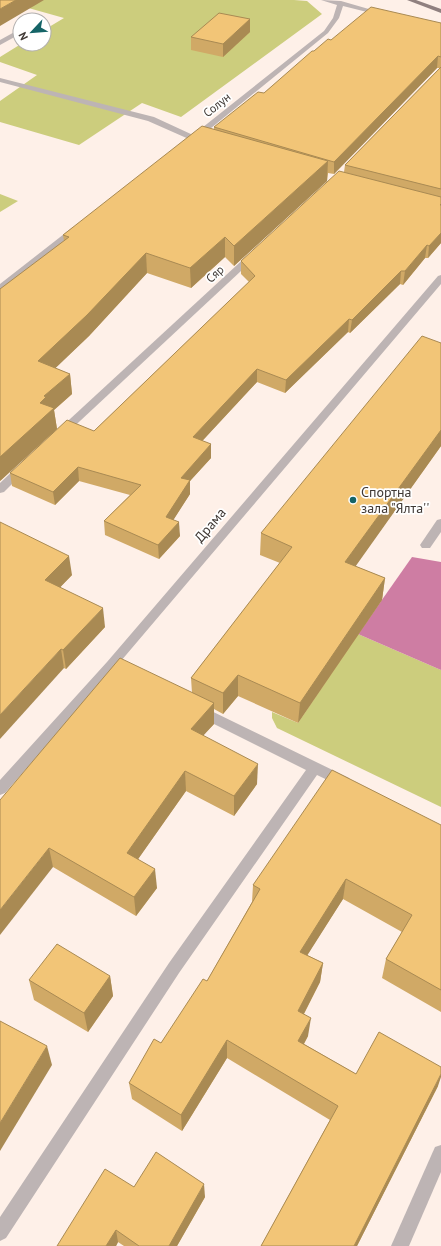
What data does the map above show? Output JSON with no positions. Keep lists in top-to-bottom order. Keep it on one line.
{"streets":{"street":["Солун","Сяр","Драма"]},"places":["Спортна зала \"Ялта''"],"north":"bottom left"}
